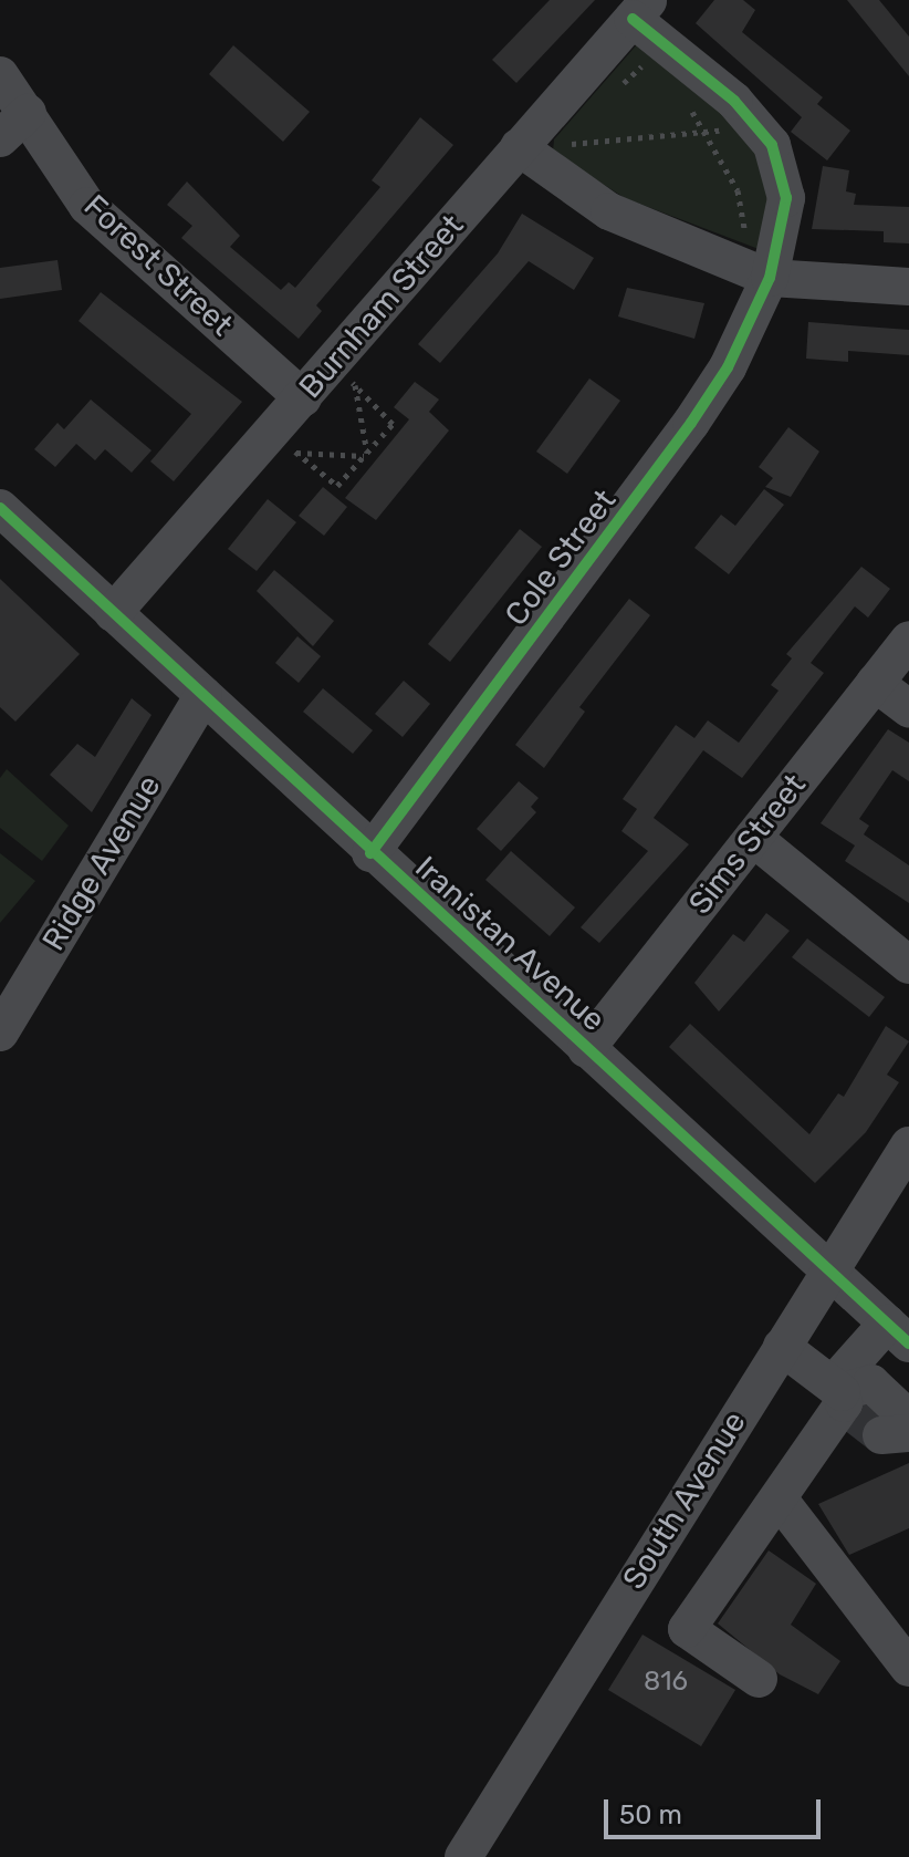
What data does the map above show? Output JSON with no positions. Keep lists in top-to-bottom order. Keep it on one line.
{"streets":{"street":["Forest Street","Burnham Street","Cole Street","Sims Street","Ridge Avenue","Iranistan Avenue","South Avenue"]},"crossings":[["Forest Street","Burnham Street"],["Burnham Street","Iranistan Avenue"],["Cole Street","Iranistan Avenue"],["Sims Street","Iranistan Avenue"],["Ridge Avenue","Iranistan Avenue"],["Iranistan Avenue","South Avenue"]],"house_numbers":["816"],"scale_bar":"50 m"}
